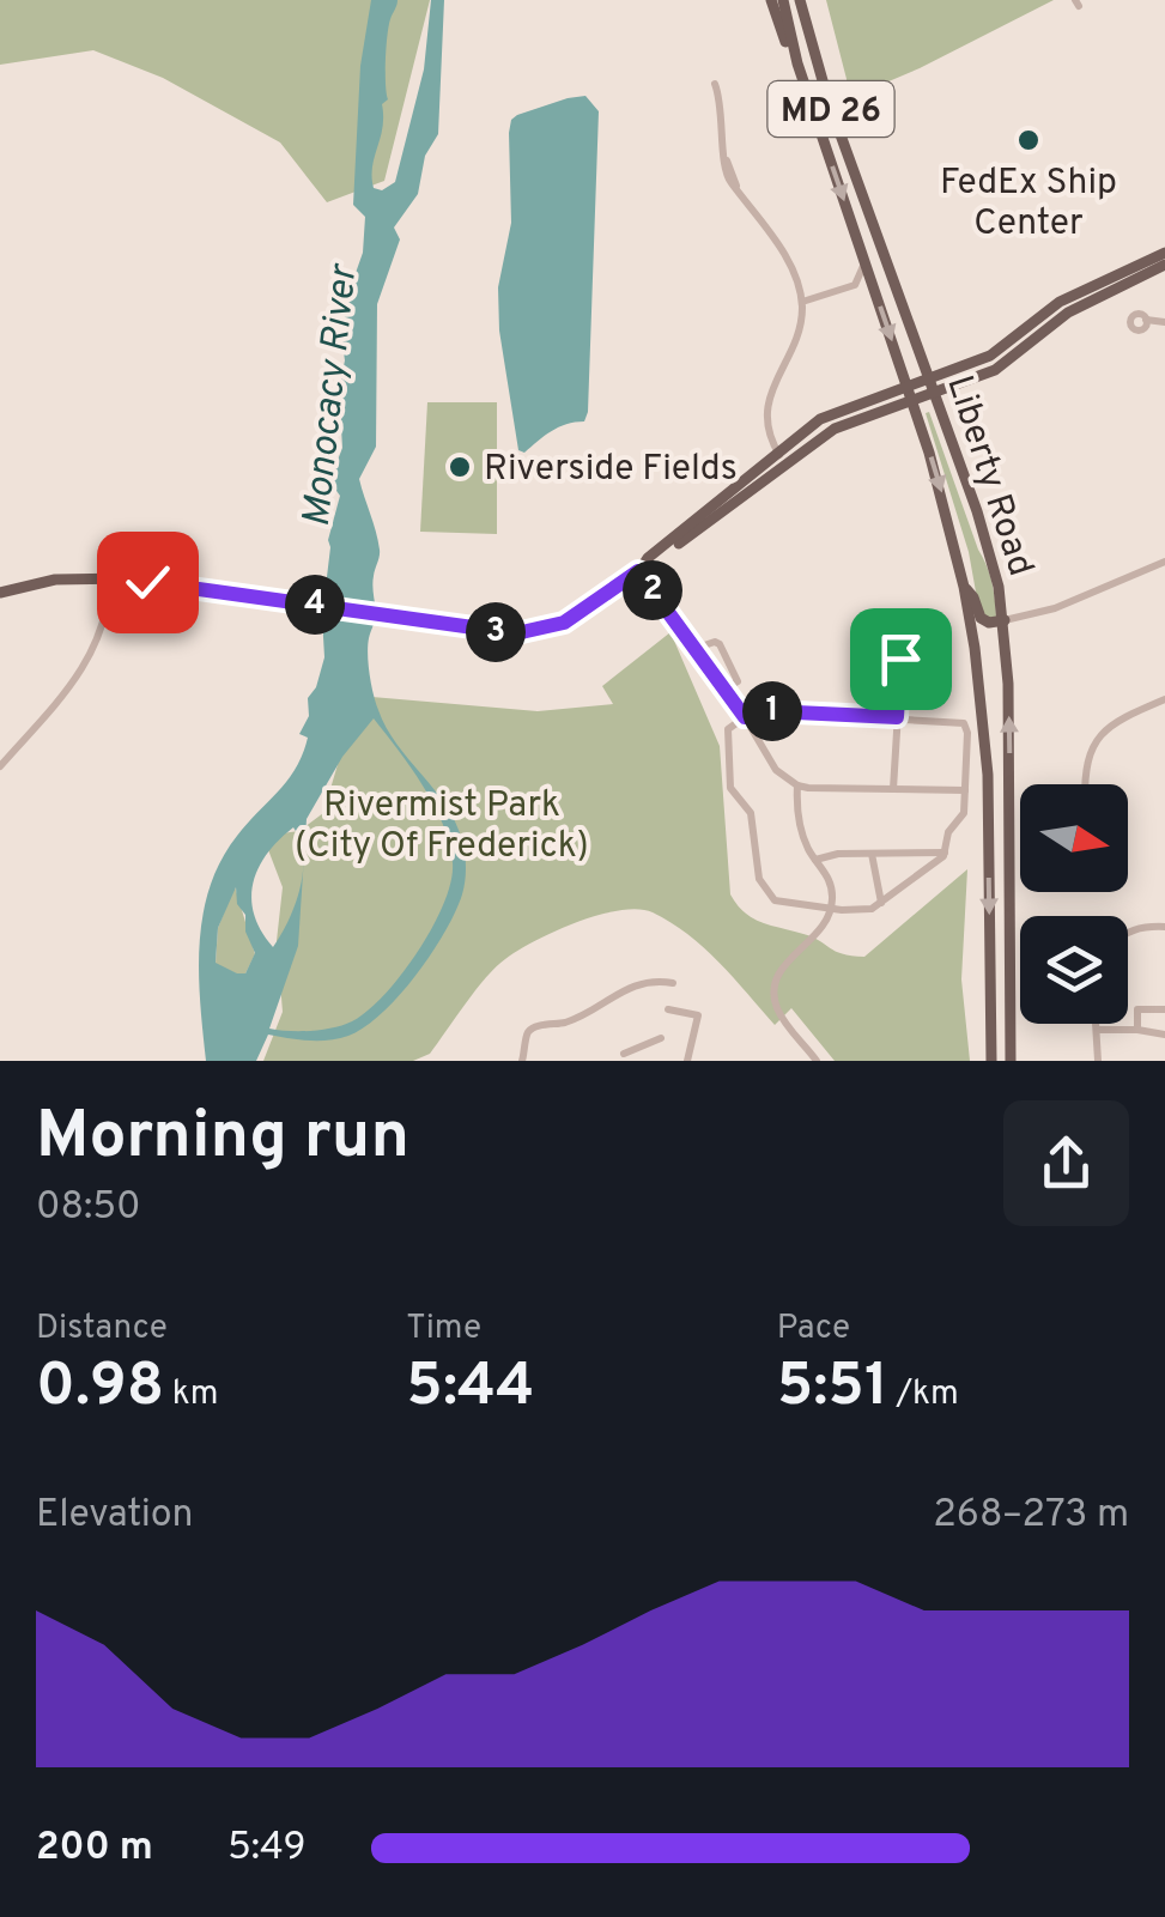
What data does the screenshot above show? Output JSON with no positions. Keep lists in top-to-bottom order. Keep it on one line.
{"streets":{"main road":["MD 26","Liberty Road"]},"water":["Monocacy River"],"parks":["Rivermist Park (City Of Frederick)"],"places":["FedEx Ship Center","Riverside Fields"],"north":"right","page":{"pins":["2","4","3","1"],"heading":["Morning run","08:50"],"stats":[["Distance","0.98 km"],["Time","5:44"],["Pace","5:51 /km"]],"chart":["Elevation","268–273 m"],"list":[{"name":"200 m","note":"5:49"}]}}
